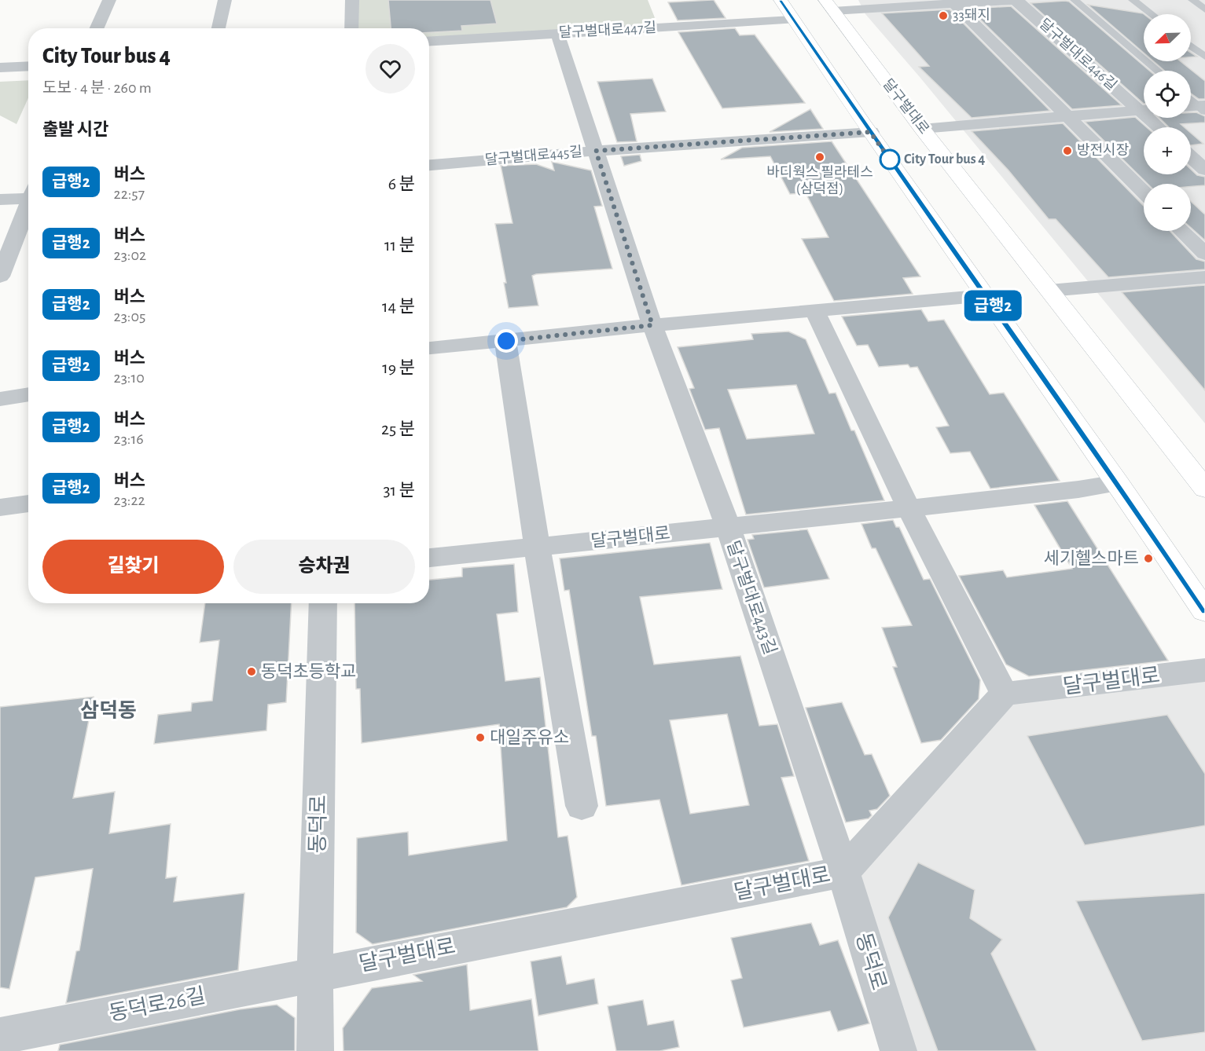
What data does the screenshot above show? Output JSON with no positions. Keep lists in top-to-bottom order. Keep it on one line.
{"streets":{"main road":["달구벌대로"],"street":["달구벌대로447길","달구벌대로446길","달구벌대로445길","달구벌대로443길","동덕로","동덕로26길"]},"crossings":[["달구벌대로447길","달구벌대로443길"],["달구벌대로446길","달구벌대로"],["달구벌대로","달구벌대로443길"],["달구벌대로","동덕로"],["달구벌대로","동덕로26길"],["달구벌대로445길","달구벌대로443길"],["달구벌대로443길","동덕로"],["동덕로","동덕로26길"]],"districts":["삼덕동"],"places":["33돼지","방전시장","바디웍스 필라테스 (삼덕점)","City Tour bus 4","세기헬스마트","동덕초등학교","대일주유소"],"lines":["bus line 급행2"],"north":"bottom left","page":{"on_map":"급행2","map_buttons":["+","−"],"heading":[["City Tour bus 4","도보 · 4 분 · 260 m"],"출발 시간"],"list":[{"mark":"급행2","name":"버스","note":"22:57","value":"6 분"},{"mark":"급행2","name":"버스","note":"23:02","value":"11 분"},{"mark":"급행2","name":"버스","note":"23:05","value":"14 분"},{"mark":"급행2","name":"버스","note":"23:10","value":"19 분"},{"mark":"급행2","name":"버스","note":"23:16","value":"25 분"},{"mark":"급행2","name":"버스","note":"23:22","value":"31 분"}],"buttons":["길찾기","승차권"]}}
